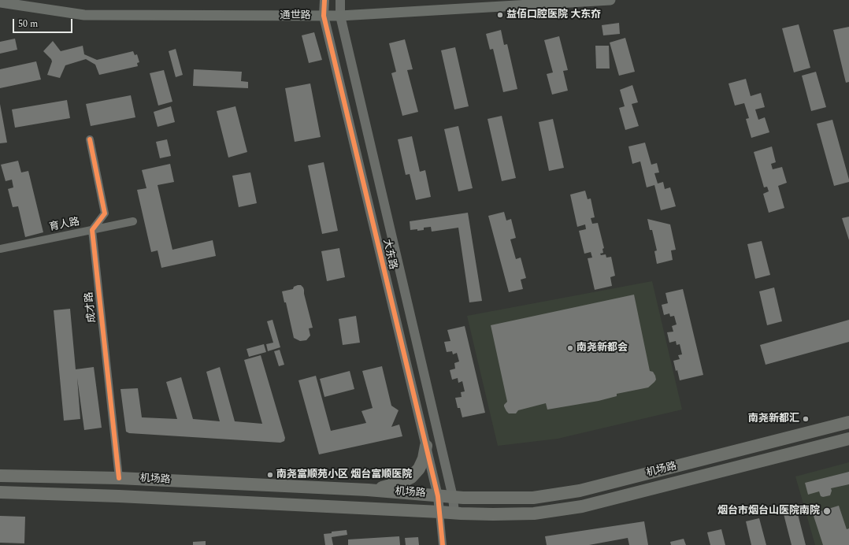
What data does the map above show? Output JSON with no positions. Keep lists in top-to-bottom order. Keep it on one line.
{"streets":{"highway":["机场路"],"main road":["通世路"],"street":["育人路","大东路","成才路"]},"crossings":[["通世路","大东路"],["育人路","成才路"],["大东路","机场路"],["成才路","机场路"]],"places":["益佰口腔医院 大东夼","南尧新都会","南尧新都汇","南尧富顺苑小区 烟台富顺医院","烟台市烟台山医院南院"],"scale_bar":"50 m"}
